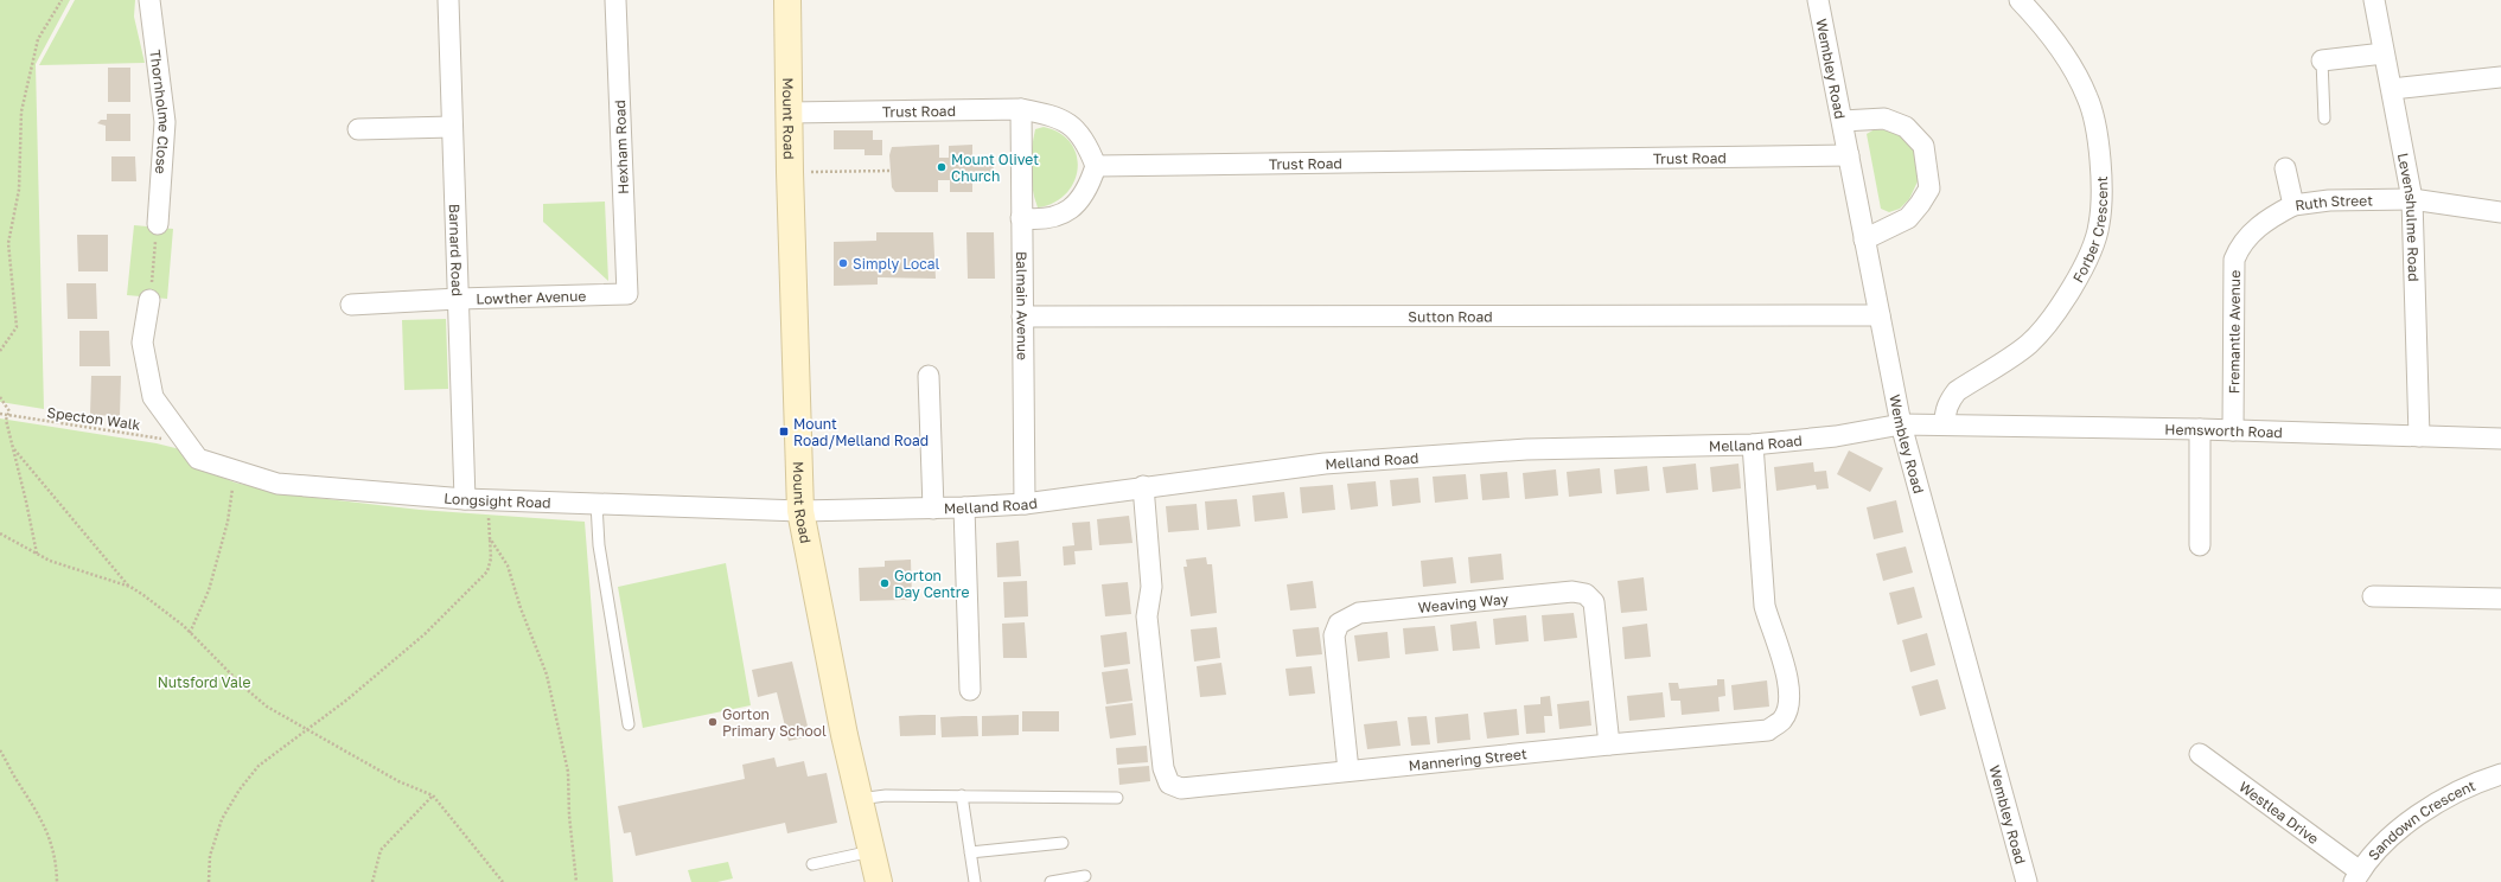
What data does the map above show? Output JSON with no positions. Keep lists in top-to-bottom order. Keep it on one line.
{"streets":{"main road":["Mount Road"],"street":["Wembley Road","Trust Road","Thornholme Close","Hexham Road","Ruth Street","Levenshulme Road","Forber Crescent","Barnard Road","Lowther Avenue","Balmain Avenue","Sutton Road","Fremantle Avenue","Hemsworth Road","Melland Road","Longsight Road","Weaving Way","Mannering Street","Westlea Drive","Sandown Crescent"],"path":["Specton Walk"]},"crossings":[["Wembley Road","Trust Road"],["Wembley Road","Sutton Road"],["Wembley Road","Melland Road"],["Trust Road","Mount Road"],["Trust Road","Balmain Avenue"],["Mount Road","Melland Road"],["Mount Road","Longsight Road"],["Hexham Road","Lowther Avenue"],["Ruth Street","Levenshulme Road"],["Ruth Street","Fremantle Avenue"],["Levenshulme Road","Hemsworth Road"],["Forber Crescent","Hemsworth Road"],["Forber Crescent","Melland Road"],["Barnard Road","Lowther Avenue"],["Barnard Road","Longsight Road"],["Balmain Avenue","Sutton Road"],["Balmain Avenue","Melland Road"],["Fremantle Avenue","Hemsworth Road"],["Specton Walk","Longsight Road"],["Hemsworth Road","Melland Road"],["Melland Road","Longsight Road"],["Melland Road","Mannering Street"],["Weaving Way","Mannering Street"],["Westlea Drive","Sandown Crescent"]],"parks":["Nutsford Vale"],"places":{"other":["Mount Olivet Church","Simply Local","Gorton Day Centre","Gorton Primary School"],"transit":["Mount Road/Melland Road"]}}
